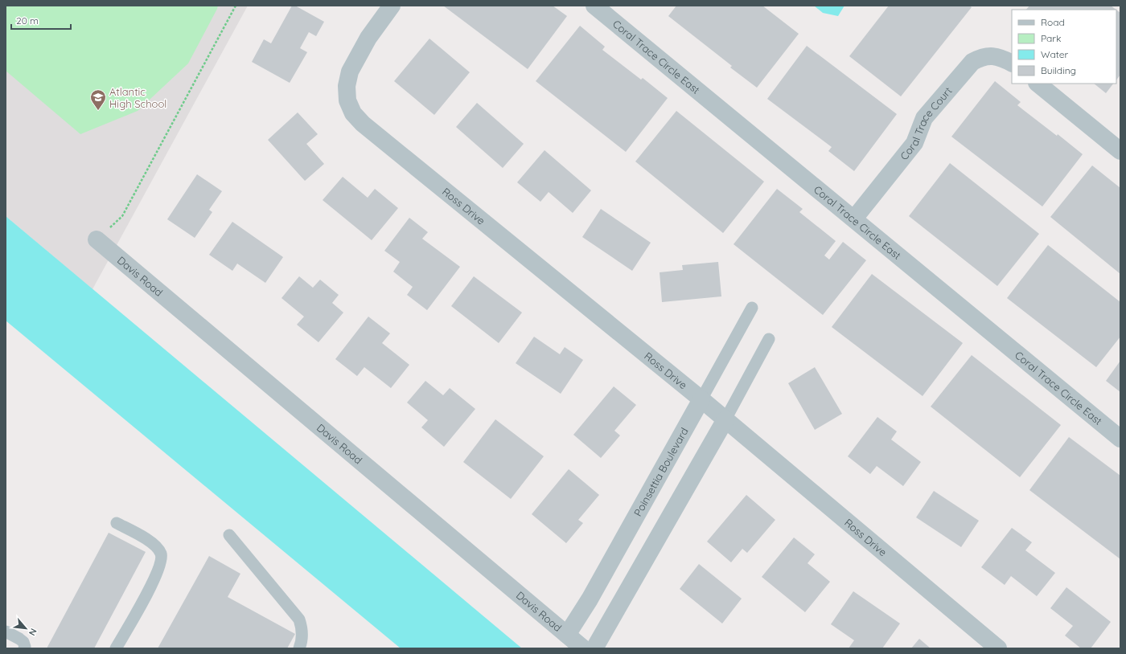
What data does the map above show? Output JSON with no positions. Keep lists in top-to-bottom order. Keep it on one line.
{"streets":{"street":["Coral Trace Circle East","Coral Trace Court","Ross Drive","Davis Road","Poinsettia Boulevard"]},"crossings":[["Coral Trace Circle East","Coral Trace Court"],["Ross Drive","Poinsettia Boulevard"],["Davis Road","Poinsettia Boulevard"]],"places":{"school or university":["Atlantic High School"]},"legend":["Road","Park","Water","Building"],"scale_bar":"20 m","north":"bottom right"}
